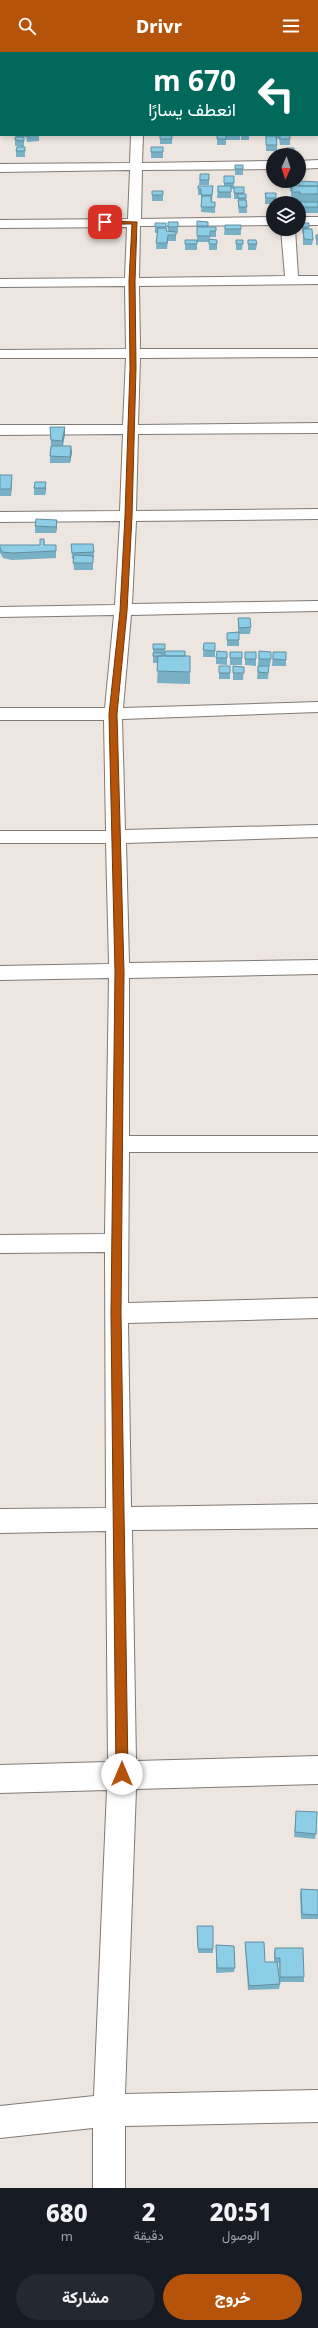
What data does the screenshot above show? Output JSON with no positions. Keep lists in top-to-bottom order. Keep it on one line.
{"north":"bottom","page":{"header":"Drivr","turn":["670 m","انعطف يسارًا"],"eta":["20:51","الوصول","2","دقيقة","680","m"],"buttons":["خروج","مشاركة"]}}
